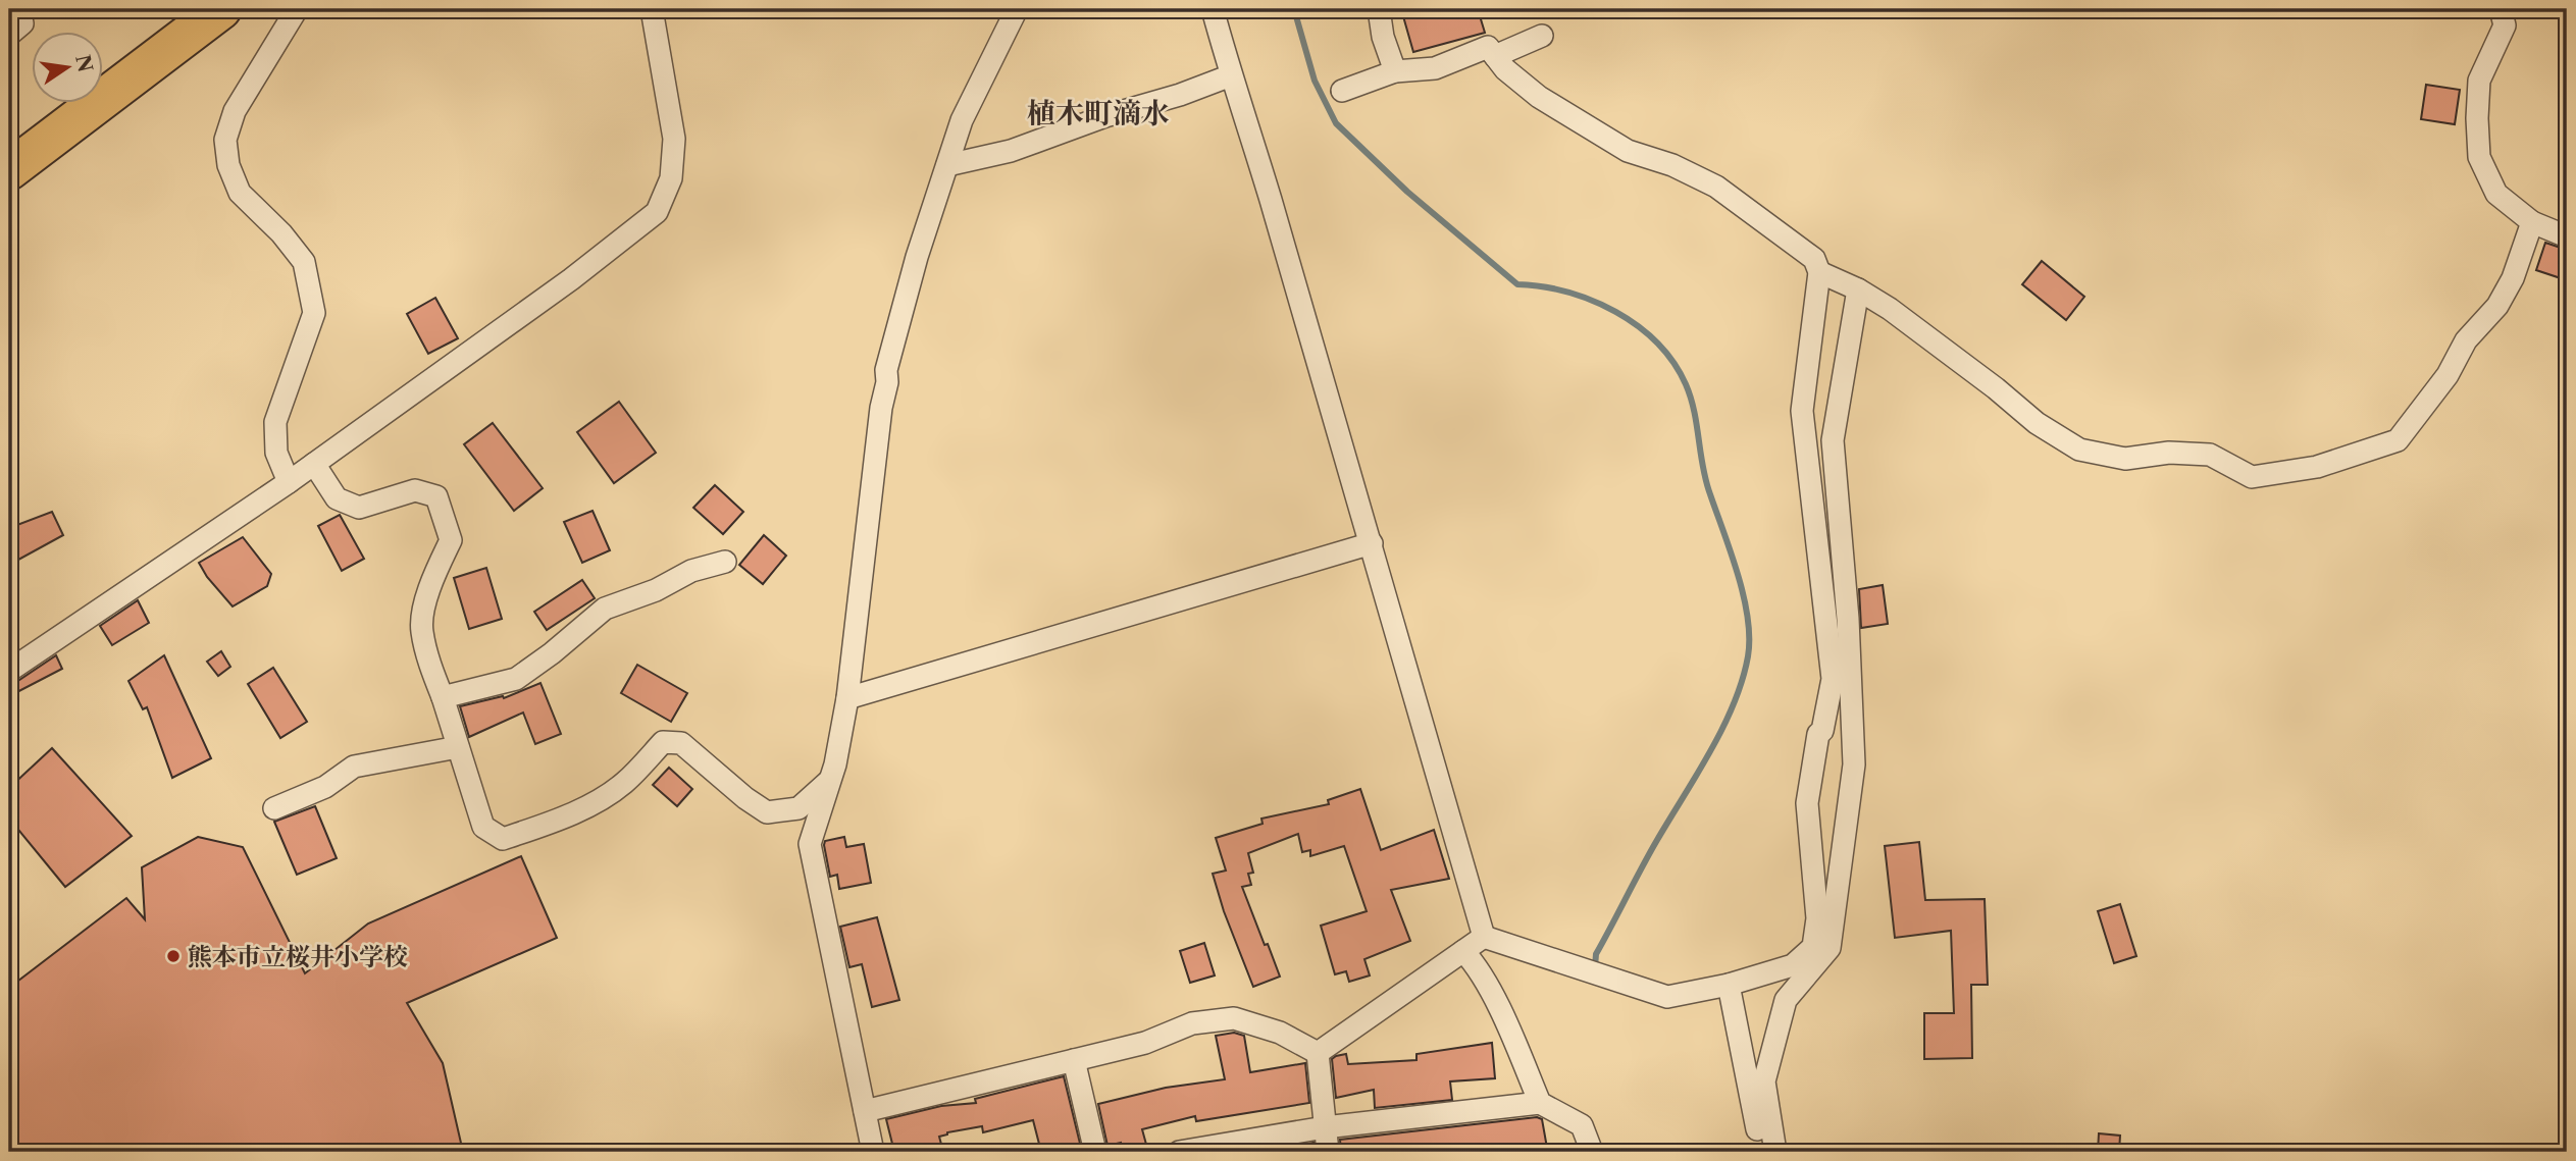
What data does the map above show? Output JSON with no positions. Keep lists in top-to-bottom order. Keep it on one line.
{"districts":["植木町滴水"],"places":["熊本市立桜井小学校"],"north":"right"}
